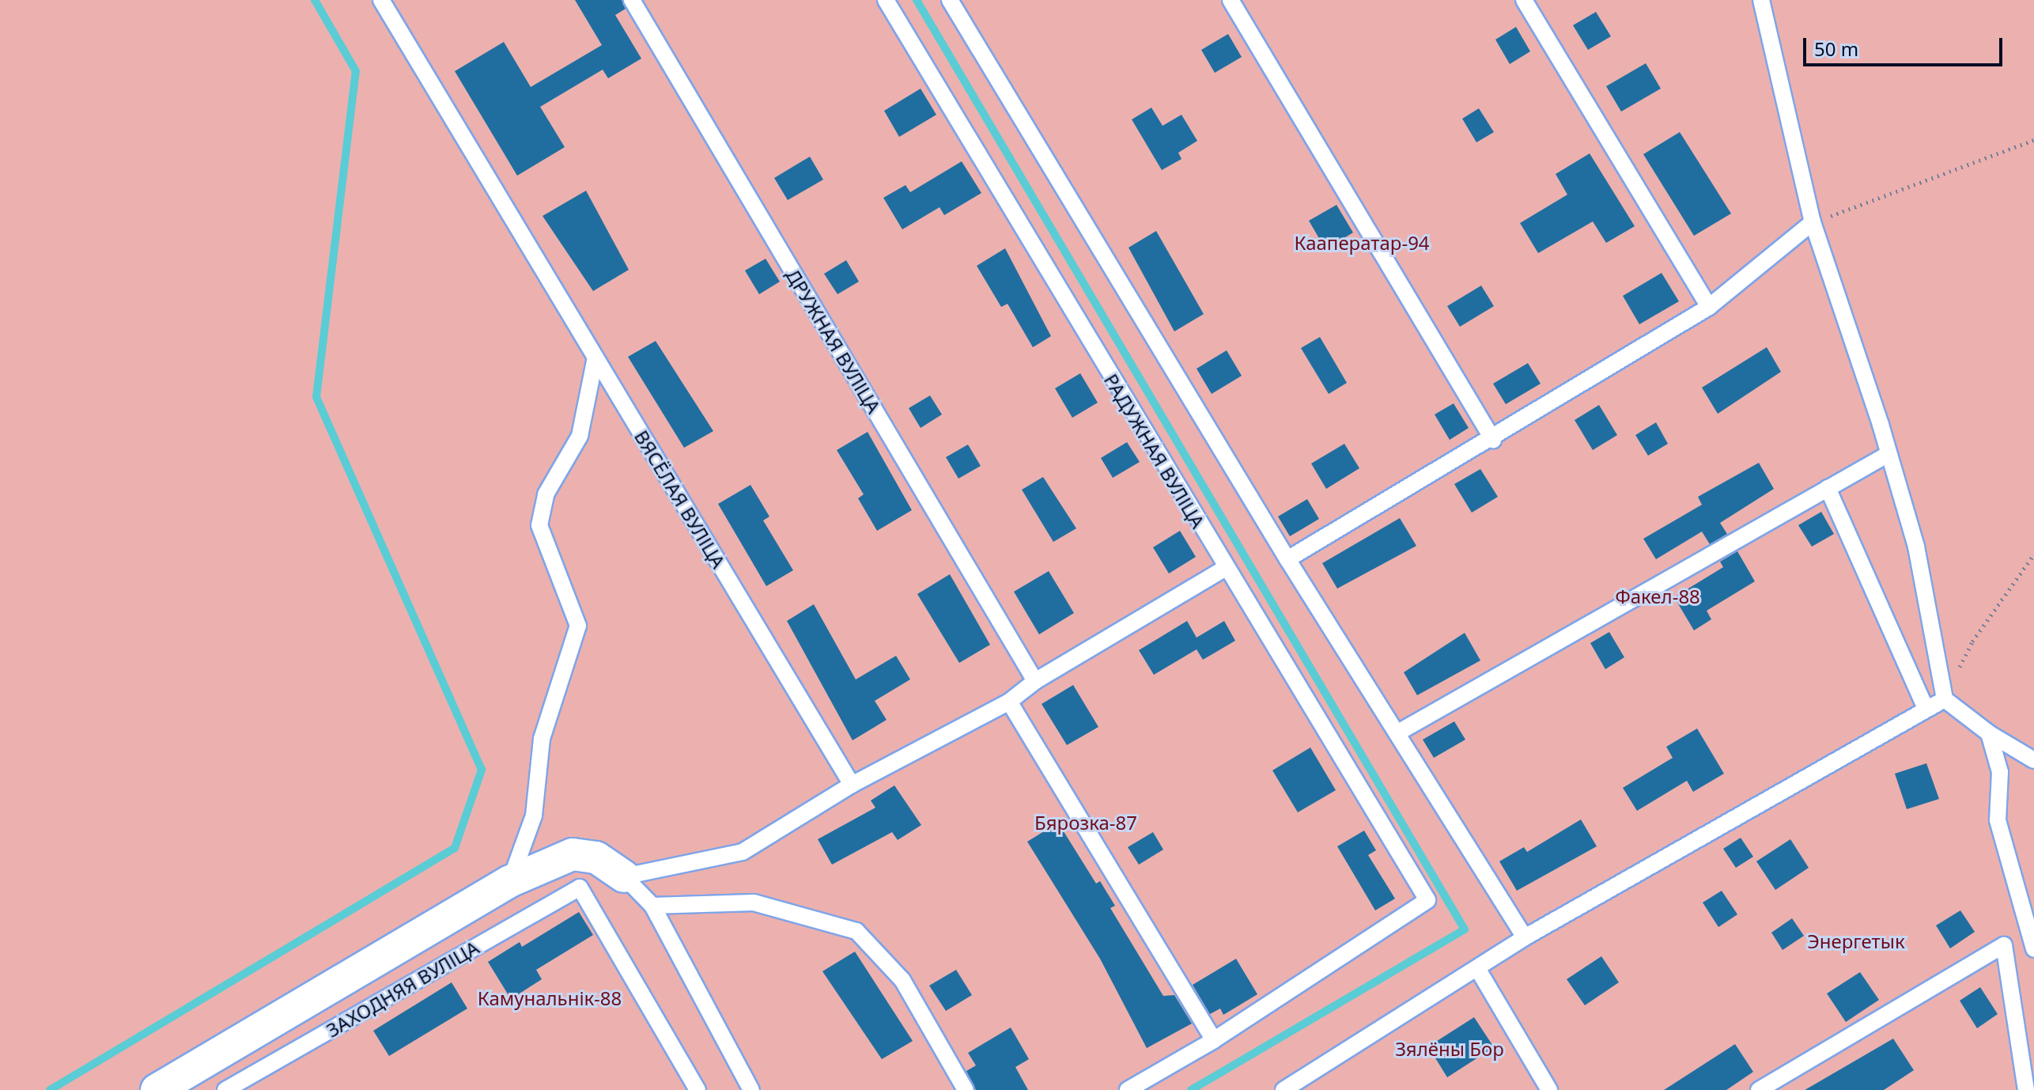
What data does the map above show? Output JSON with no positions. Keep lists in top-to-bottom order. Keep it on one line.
{"streets":{"lane":["ДРУЖНАЯ ВУЛІЦА","РАДУЖНАЯ ВУЛІЦА","ВЯСЁЛАЯ ВУЛІЦА","ЗАХОДНЯЯ ВУЛІЦА"]},"parks":["Кааператар-94","Факел-88","Бярозка-87","Энергетык","Камунальнік-88","Зялёны Бор"],"scale_bar":"50 m"}
